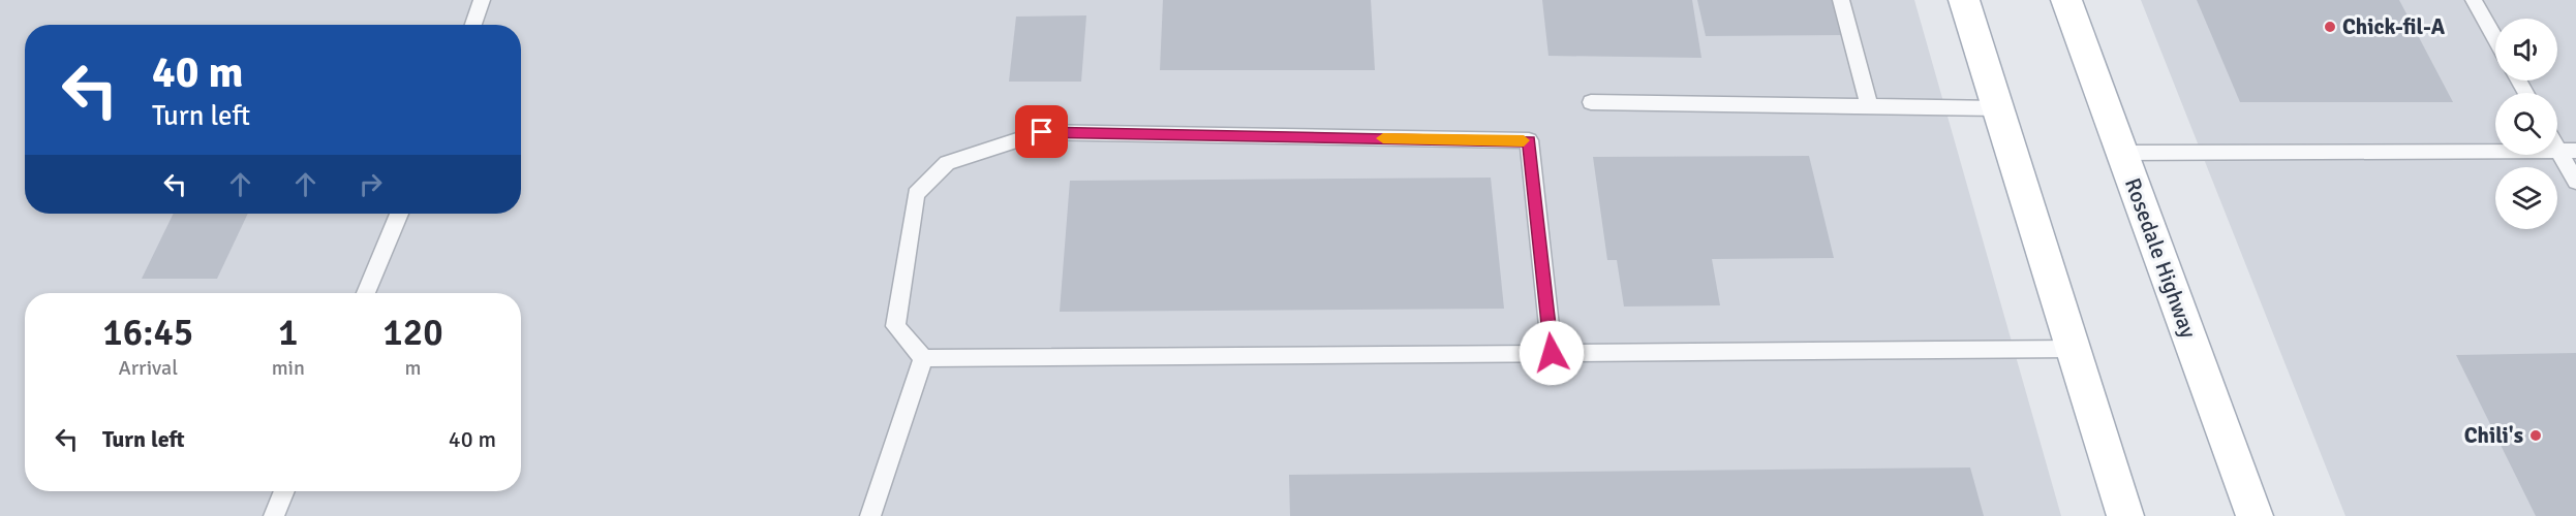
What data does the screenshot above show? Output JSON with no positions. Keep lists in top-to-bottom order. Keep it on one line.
{"streets":{"main road":["Rosedale Highway"]},"places":["Chick-fil-A","Chili's"],"page":{"turn":["40 m","Turn left"],"eta":["16:45","Arrival","1","min","120","m"],"list":[{"name":"Turn left","value":"40 m"}]}}
